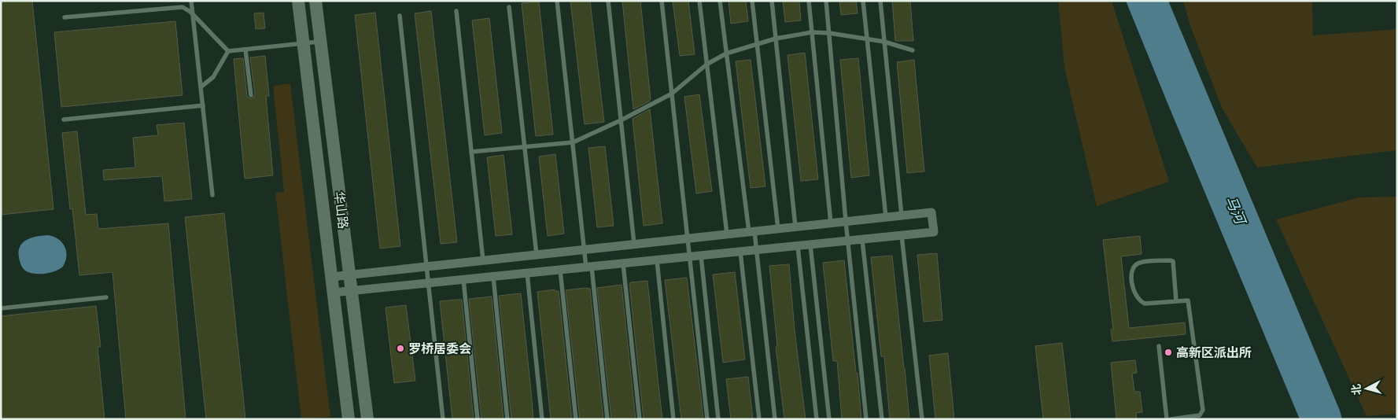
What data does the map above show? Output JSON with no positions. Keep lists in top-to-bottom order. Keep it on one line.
{"streets":{"street":["华山路"]},"water":["马河"],"places":["罗桥居委会","高新区派出所"],"north":"left"}
